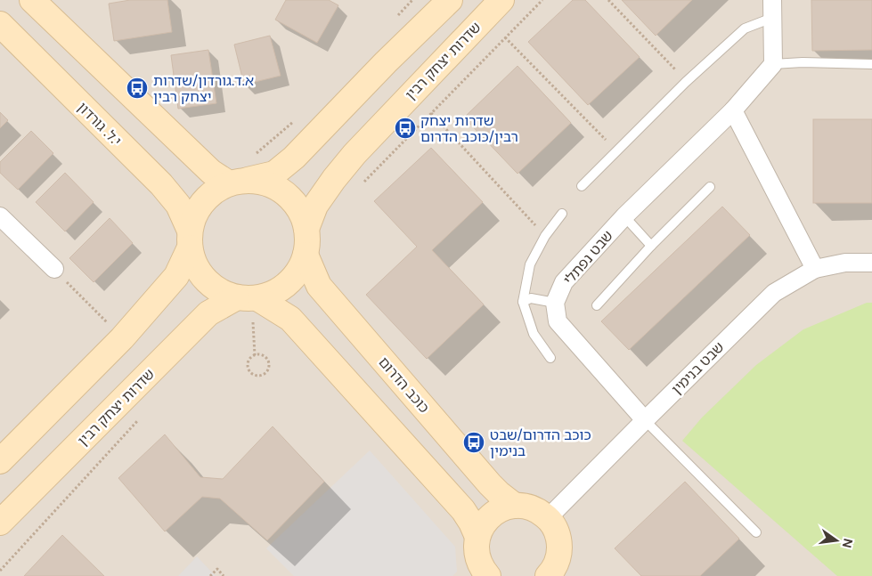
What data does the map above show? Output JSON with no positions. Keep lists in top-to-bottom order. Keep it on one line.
{"streets":{"main road":["שדרות יצחק רבין","י.ל. גורדון","כוכב הדרום"],"street":["שבט נפתלי","שבט בנימין"]},"crossings":[["שדרות יצחק רבין","י.ל. גורדון"],["שדרות יצחק רבין","כוכב הדרום"],["י.ל. גורדון","כוכב הדרום"]],"places":{"bus stop":["א.ד.גורדון/שדרות יצחק רבין","שדרות יצחק רבין/כוכב הדרום","כוכב הדרום/שבט בנימין"]},"north":"right"}
